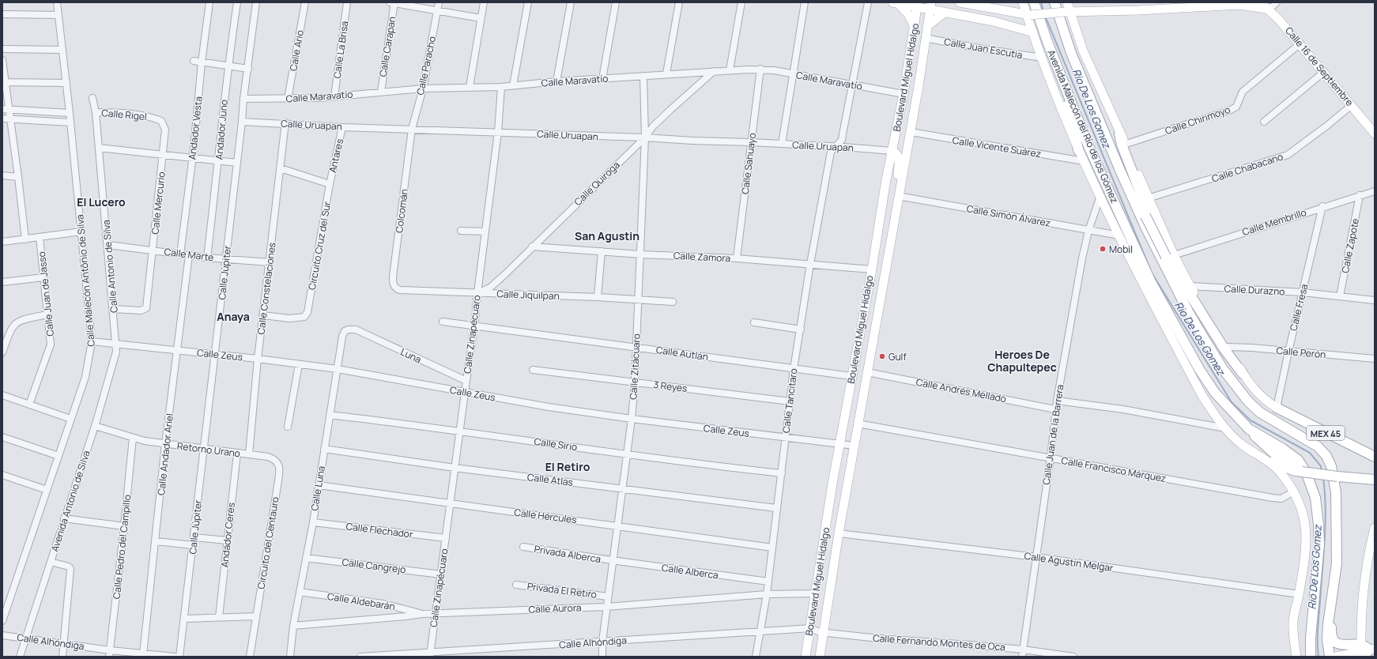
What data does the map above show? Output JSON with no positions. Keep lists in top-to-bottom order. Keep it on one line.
{"streets":{"main road":["Calle 16 de Septiembre","Boulevard Miguel Hidalgo","Avenida Malecón del Río de los Gómez","MEX 45"],"street":["Calle Carapan","Calle Juan Escutia","Calle La Brisa","Calle Ario","Calle Paracho","Calle Maravatío","Calle Rigel","Calle Chirimoyo","Calle Uruapan","Andador Vesta","Andador Juno","Calle Vicente Suárez","Antares","Calle Sahuayo","Calle Chabacano","Calle Quiroga","Calle Mercurio","Colcomán","Calle Simón Álvarez","Calle Membrillo","Circuito Cruz del Sur","Calle Zapote","Calle Marte","Calle Zamora","Calle Antonio de Silva","Calle Júpiter","Calle Malecón Antônio de Silva","Calle Constelaciones","Calle Durazno","Calle Juan de Jasso","Calle Jiquilpan","Calle Fresa","Calle Zinapécuaro","Calle Perón","Calle Autlán","Calle Zeus","Luna","Calle Zitácuaro","3 Reyes","Calle Andrés Mellado","Calle Tancítaro","Calle Juan de la Barrera","Calle Sirio","Retorno Urano","Calle Andador Ariel","Calle Francisco Márquez","Calle Atlas","Calle Luna","Avenida Antonio de Silva","Calle Hércules","Calle Flechador","Andador Ceres","Circuito del Centauro","Calle Pedro del Campillo","Privada Alberca","Calle Agustín Melgar","Calle Cangrejo","Calle Alberca","Privada El Retiro","Calle Aldebarán","Calle Aurora","Calle Alhóndiga","Calle Fernando Montes de Oca"]},"crossings":[["Calle Carapan","Calle Maravatío"],["Calle Juan Escutia","Boulevard Miguel Hidalgo"],["Calle Juan Escutia","Avenida Malecón del Río de los Gómez"],["Calle La Brisa","Calle Maravatío"],["Calle Ario","Calle Maravatío"],["Calle Paracho","Calle Maravatío"],["Calle Paracho","Calle Uruapan"],["Calle Paracho","Colcomán"],["Calle 16 de Septiembre","Calle Chirimoyo"],["Calle 16 de Septiembre","Calle Chabacano"],["Boulevard Miguel Hidalgo","Calle Maravatío"],["Boulevard Miguel Hidalgo","Calle Uruapan"],["Boulevard Miguel Hidalgo","Calle Vicente Suárez"],["Boulevard Miguel Hidalgo","Calle Simón Álvarez"],["Boulevard Miguel Hidalgo","Calle Zamora"],["Boulevard Miguel Hidalgo","Calle Autlán"],["Boulevard Miguel Hidalgo","Calle Zeus"],["Boulevard Miguel Hidalgo","Calle Andrés Mellado"],["Boulevard Miguel Hidalgo","Calle Francisco Márquez"],["Boulevard Miguel Hidalgo","Calle Agustín Melgar"],["Boulevard Miguel Hidalgo","Calle Aurora"],["Boulevard Miguel Hidalgo","Calle Alhóndiga"],["Boulevard Miguel Hidalgo","Calle Fernando Montes de Oca"],["Calle Maravatío","Calle Sahuayo"],["Calle Maravatío","Calle Quiroga"],["Calle Maravatío","Calle Júpiter"],["Calle Maravatío","Calle Zinapécuaro"],["Calle Maravatío","Calle Zitácuaro"],["Calle Maravatío","Calle Tancítaro"],["Calle Rigel","Calle Mercurio"],["Calle Rigel","Calle Antonio de Silva"],["Calle Chirimoyo","MEX 45"],["Calle Uruapan","Antares"],["Calle Uruapan","Calle Sahuayo"],["Calle Uruapan","Calle Quiroga"],["Calle Uruapan","Colcomán"],["Calle Uruapan","Calle Júpiter"],["Calle Uruapan","Calle Constelaciones"],["Calle Uruapan","Calle Zinapécuaro"],["Calle Uruapan","Calle Zitácuaro"],["Calle Uruapan","Calle Tancítaro"],["Avenida Malecón del Río de los Gómez","Calle Vicente Suárez"],["Avenida Malecón del Río de los Gómez","Calle Simón Álvarez"],["Avenida Malecón del Río de los Gómez","Calle Juan de la Barrera"],["Avenida Malecón del Río de los Gómez","Calle Francisco Márquez"],["Avenida Malecón del Río de los Gómez","Calle Agustín Melgar"],["Andador Vesta","Calle Marte"],["Andador Juno","Calle Marte"],["Antares","Circuito Cruz del Sur"],["Calle Sahuayo","Calle Zamora"],["Calle Chabacano","MEX 45"],["Calle Quiroga","Calle Zamora"],["Calle Quiroga","Calle Jiquilpan"],["Calle Quiroga","Calle Zinapécuaro"],["Calle Quiroga","Calle Zitácuaro"],["Calle Mercurio","Calle Marte"],["Calle Mercurio","Calle Antonio de Silva"],["Colcomán","Calle Jiquilpan"],["Calle Simón Álvarez","Calle Juan de la Barrera"],["Calle Membrillo","Calle Zapote"],["Calle Membrillo","Calle Fresa"],["Calle Membrillo","MEX 45"],["Circuito Cruz del Sur","Calle Constelaciones"],["Calle Zapote","Calle Durazno"],["Calle Marte","Calle Antonio de Silva"],["Calle Marte","Calle Júpiter"],["Calle Marte","Calle Constelaciones"],["Calle Marte","Calle Andador Ariel"],["Calle Zamora","Calle Zitácuaro"],["Calle Zamora","Calle Tancítaro"],["Calle Antonio de Silva","Calle Zeus"],["Calle Antonio de Silva","Avenida Antonio de Silva"],["Calle Júpiter","Calle Zeus"],["Calle Júpiter","Retorno Urano"],["Calle Malecón Antônio de Silva","Calle Zeus"],["Calle Constelaciones","Calle Zeus"],["Calle Constelaciones","Retorno Urano"],["Calle Durazno","Calle Fresa"],["Calle Durazno","MEX 45"],["Calle Jiquilpan","Calle Zinapécuaro"],["Calle Jiquilpan","Calle Zitácuaro"],["Calle Fresa","Calle Perón"],["Calle Fresa","MEX 45"],["Calle Zinapécuaro","Calle Autlán"],["Calle Zinapécuaro","Calle Zeus"],["Calle Zinapécuaro","Luna"],["Calle Zinapécuaro","Calle Sirio"],["Calle Zinapécuaro","Calle Atlas"],["Calle Zinapécuaro","Calle Hércules"],["Calle Zinapécuaro","Calle Flechador"],["Calle Zinapécuaro","Calle Cangrejo"],["Calle Zinapécuaro","Calle Aurora"],["Calle Zinapécuaro","Calle Alhóndiga"],["Calle Perón","MEX 45"],["Calle Autlán","Calle Zitácuaro"],["Calle Autlán","Calle Tancítaro"],["Calle Zeus","Calle Zitácuaro"],["Calle Zeus","Calle Tancítaro"],["Calle Zeus","Calle Andador Ariel"],["Calle Zeus","Calle Luna"],["Calle Zeus","Avenida Antonio de Silva"],["Luna","Calle Luna"],["Calle Zitácuaro","3 Reyes"],["Calle Zitácuaro","Calle Sirio"],["Calle Zitácuaro","Calle Atlas"],["Calle Zitácuaro","Calle Hércules"],["Calle Zitácuaro","Privada Alberca"],["Calle Zitácuaro","Calle Alberca"],["Calle Zitácuaro","Privada El Retiro"],["Calle Zitácuaro","Calle Aurora"],["Calle Zitácuaro","Calle Alhóndiga"],["3 Reyes","Calle Tancítaro"],["Calle Andrés Mellado","Calle Juan de la Barrera"],["Calle Tancítaro","Calle Sirio"],["Calle Tancítaro","Calle Atlas"],["Calle Tancítaro","Calle Hércules"],["Calle Tancítaro","Calle Alberca"],["Calle Tancítaro","Calle Aurora"],["Calle Tancítaro","Calle Alhóndiga"],["Calle Juan de la Barrera","Calle Francisco Márquez"],["Calle Juan de la Barrera","Calle Agustín Melgar"],["Calle Juan de la Barrera","Calle Fernando Montes de Oca"],["Calle Sirio","Calle Luna"],["Retorno Urano","Calle Andador Ariel"],["Retorno Urano","Avenida Antonio de Silva"],["Retorno Urano","Andador Ceres"],["Retorno Urano","Circuito del Centauro"],["Retorno Urano","Calle Pedro del Campillo"],["Calle Andador Ariel","Calle Alhóndiga"],["Calle Atlas","Calle Luna"],["Calle Luna","Calle Hércules"],["Calle Luna","Calle Flechador"],["Calle Luna","Calle Cangrejo"],["Calle Luna","Calle Aldebarán"],["Calle Luna","Calle Aurora"],["Avenida Antonio de Silva","Calle Alhóndiga"],["Calle Pedro del Campillo","Calle Alhóndiga"],["Privada Alberca","Calle Alberca"],["Calle Aldebarán","Calle Aurora"],["Calle Alhóndiga","Calle Fernando Montes de Oca"]],"districts":["El Lucero","San Agustin","Anaya","Heroes De Chapultepec","El Retiro"],"water":["Rio De Los Gomez"],"places":["Mobil","Gulf"]}
